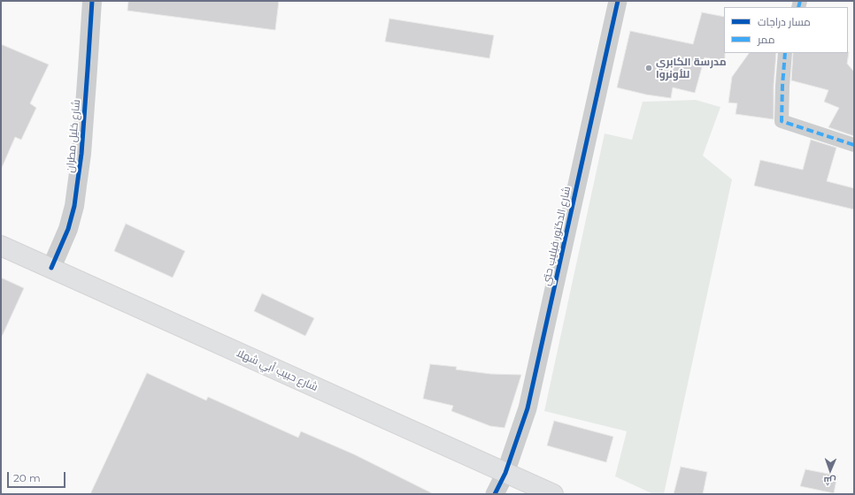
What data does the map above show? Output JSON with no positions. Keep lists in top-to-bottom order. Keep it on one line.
{"streets":{"main road":["شارع حبيب أبي شهلا"],"street":["شارع خليل مطران","شارع الدكتور فيليب حتي"]},"crossings":[["شارع خليل مطران","شارع حبيب أبي شهلا"],["شارع الدكتور فيليب حتي","شارع حبيب أبي شهلا"]],"places":["مدرسة الكابري للأونروا"],"legend":["مسار دراجات","ممر"],"scale_bar":"20 m","north":"bottom"}
